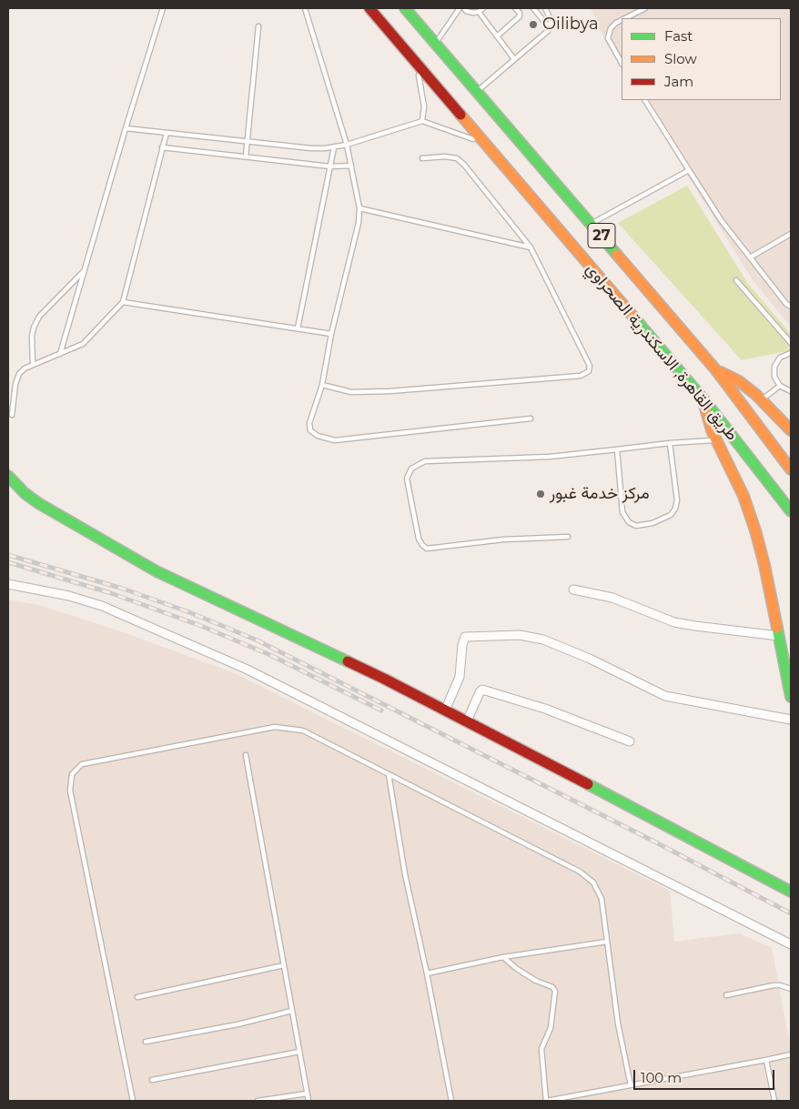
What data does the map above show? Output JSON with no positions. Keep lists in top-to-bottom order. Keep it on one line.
{"streets":{"main road":["27","طريق القاهرة, الاسكندرية الصحراوي"]},"places":["Oilibya","مركز خدمة غبور"],"legend":["Fast","Slow","Jam"],"scale_bar":"100 m"}
